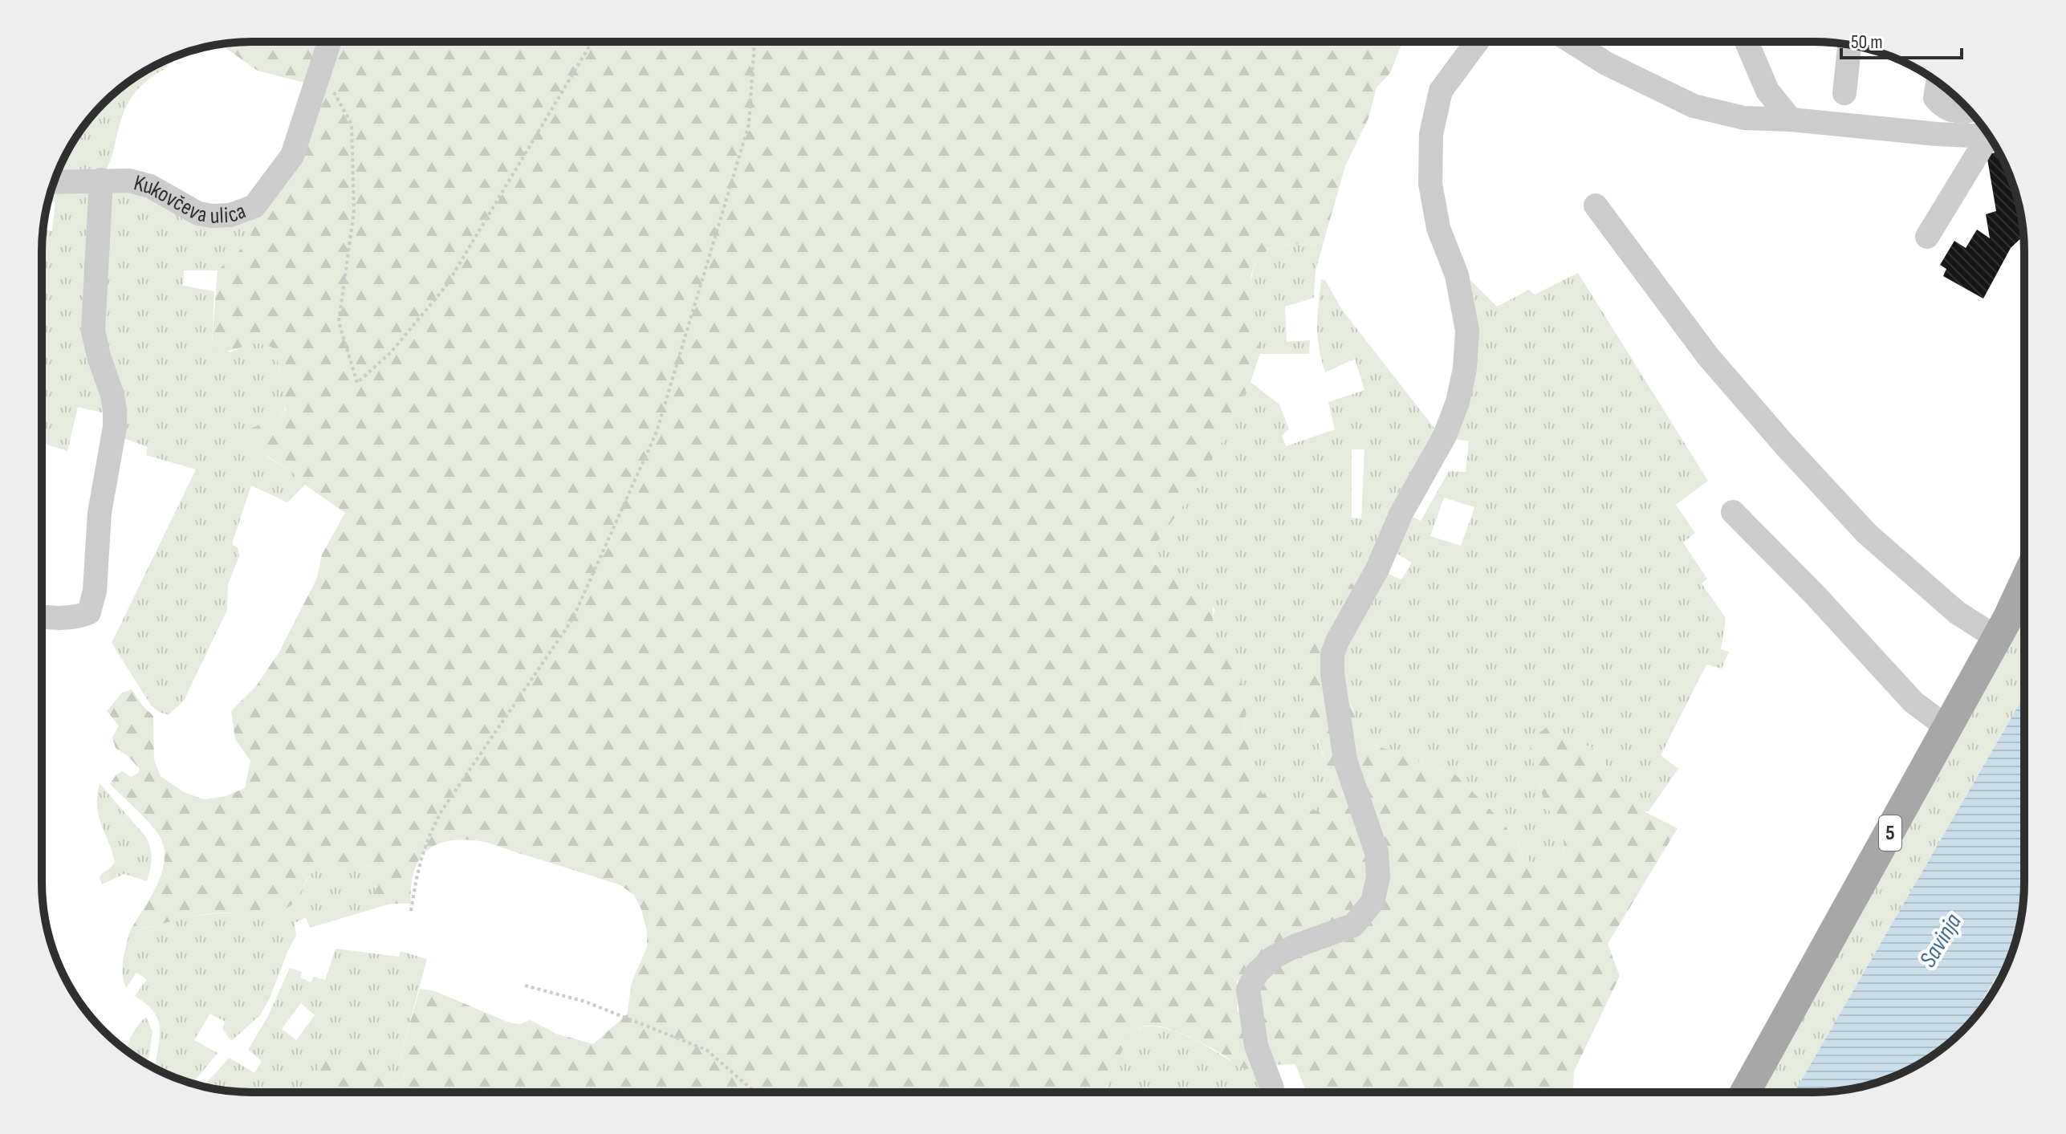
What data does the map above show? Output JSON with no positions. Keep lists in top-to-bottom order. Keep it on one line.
{"streets":{"main road":["5"],"street":["Kukovčeva ulica"]},"water":["Savinja"],"scale_bar":"50 m"}
